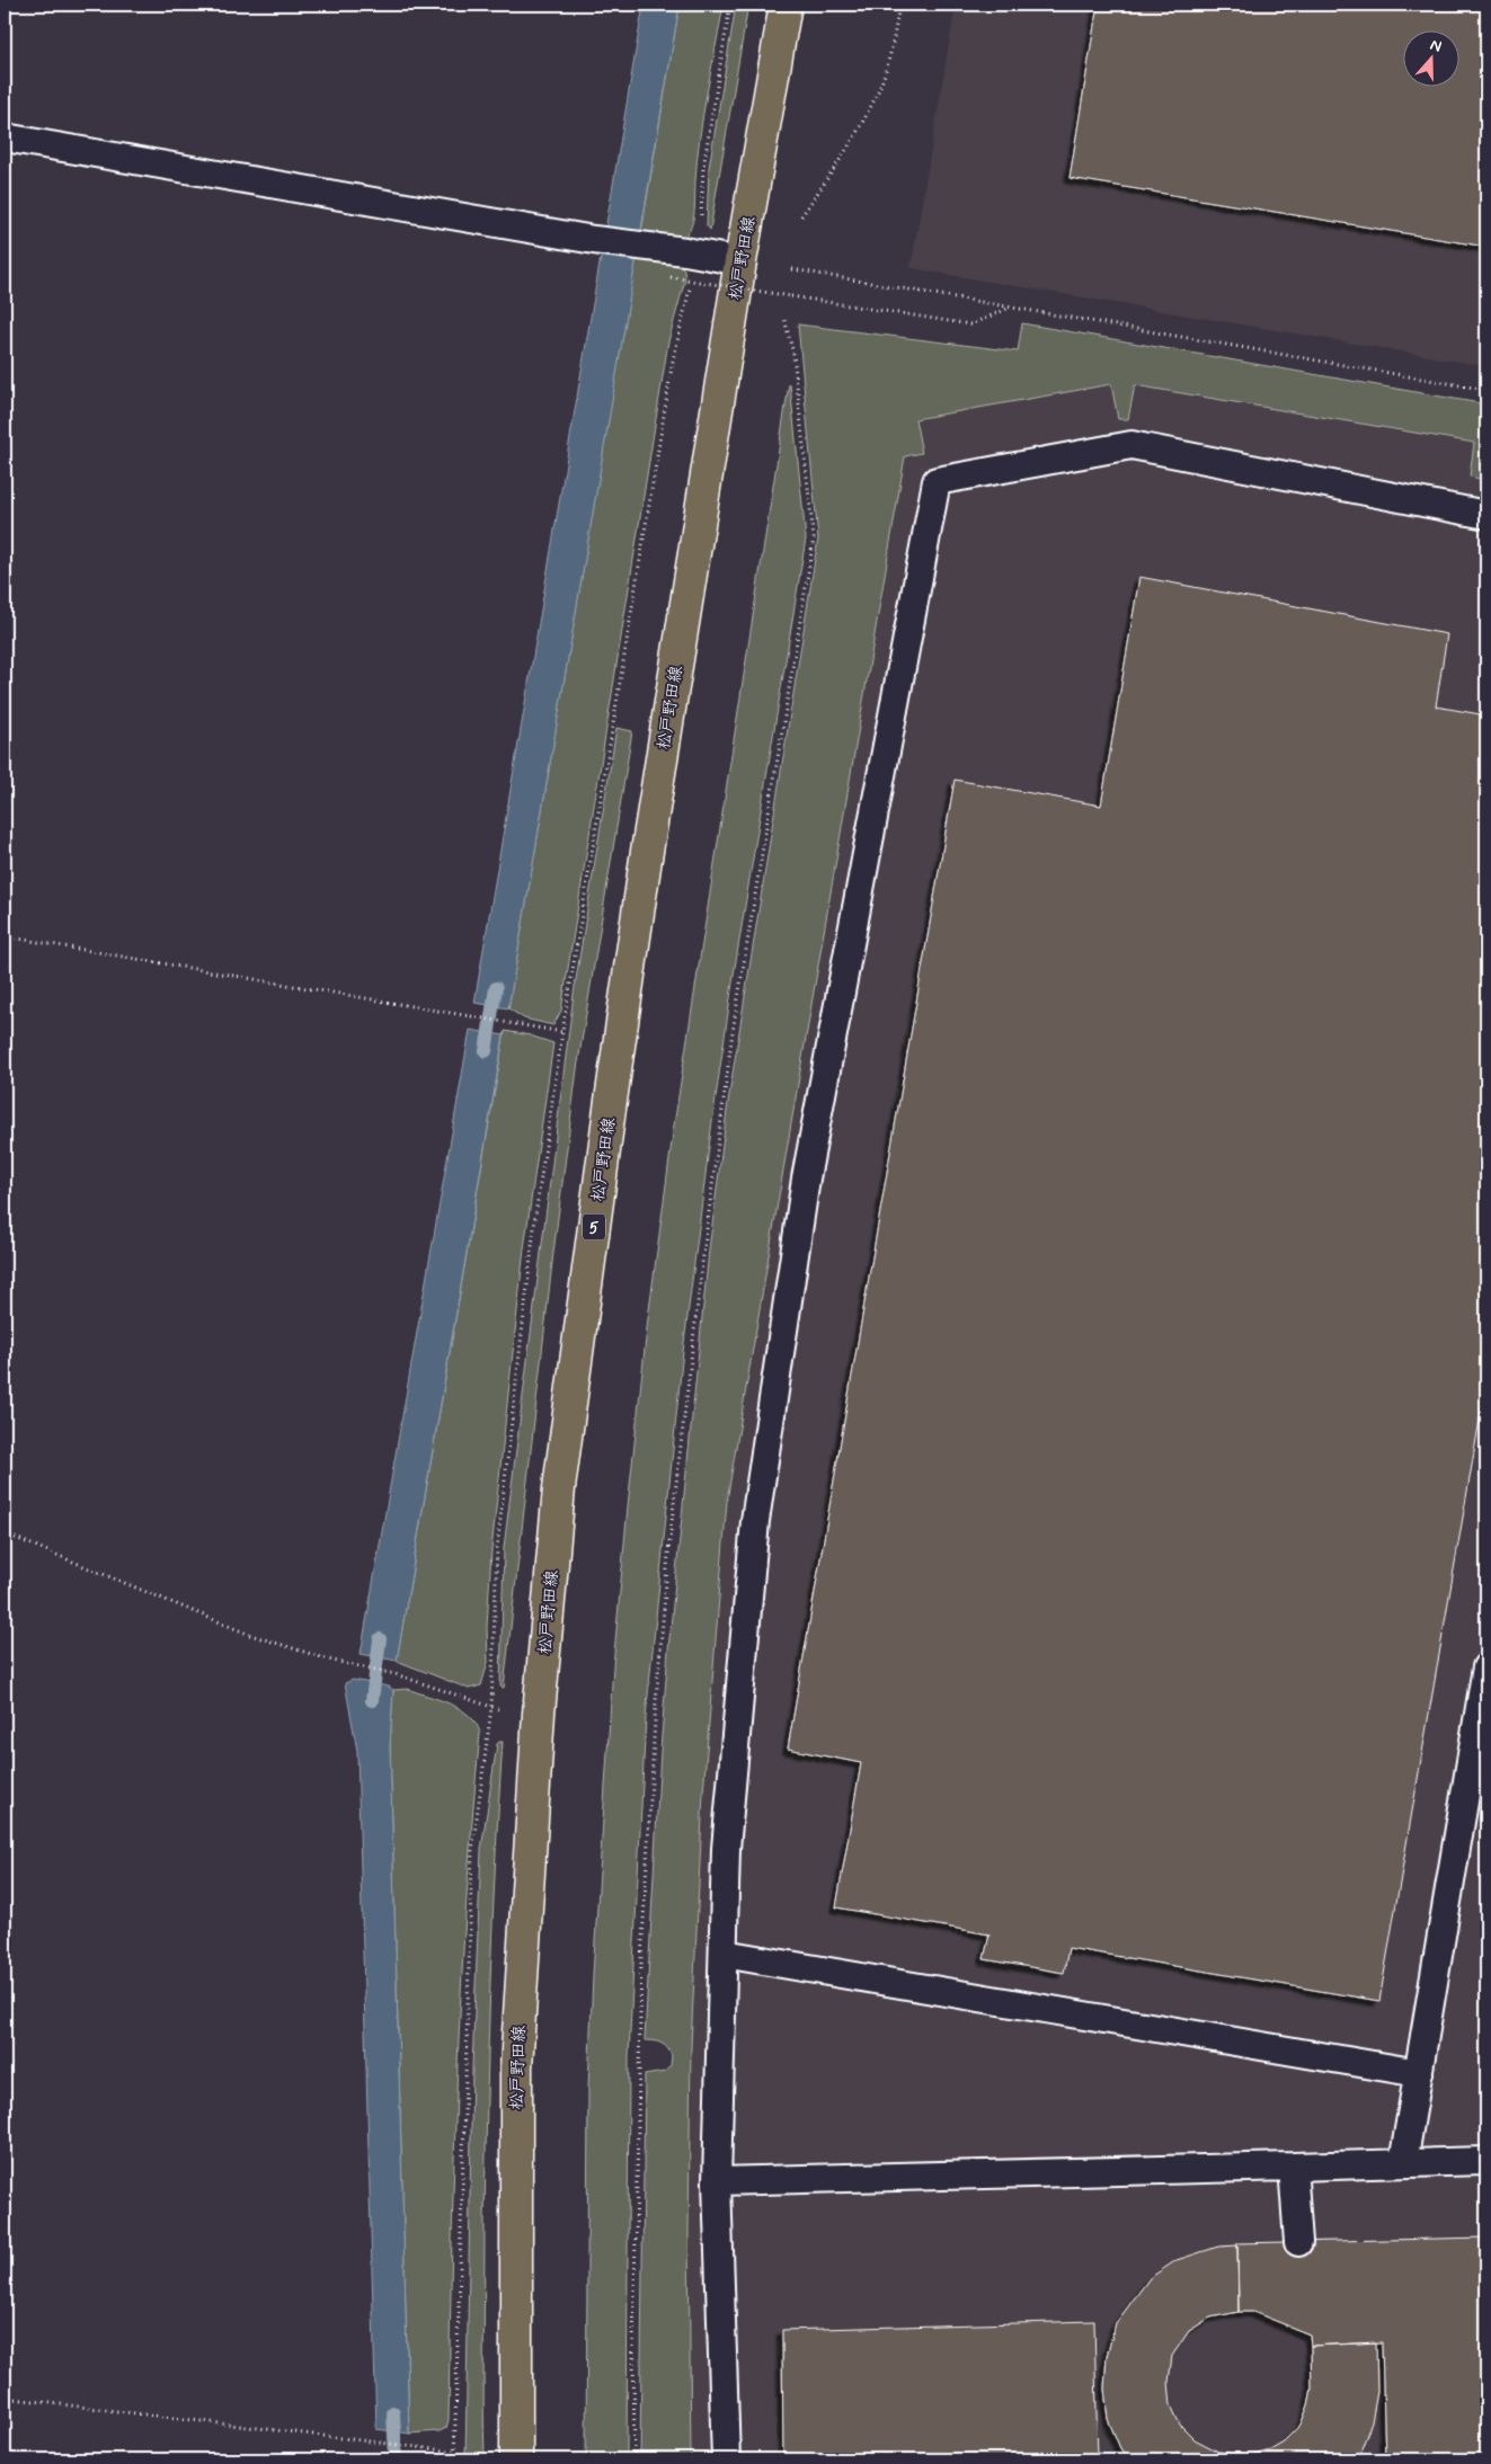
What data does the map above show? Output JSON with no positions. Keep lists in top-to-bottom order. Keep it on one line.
{"streets":{"main road":["松戸野田線","5"]},"north":"top"}
